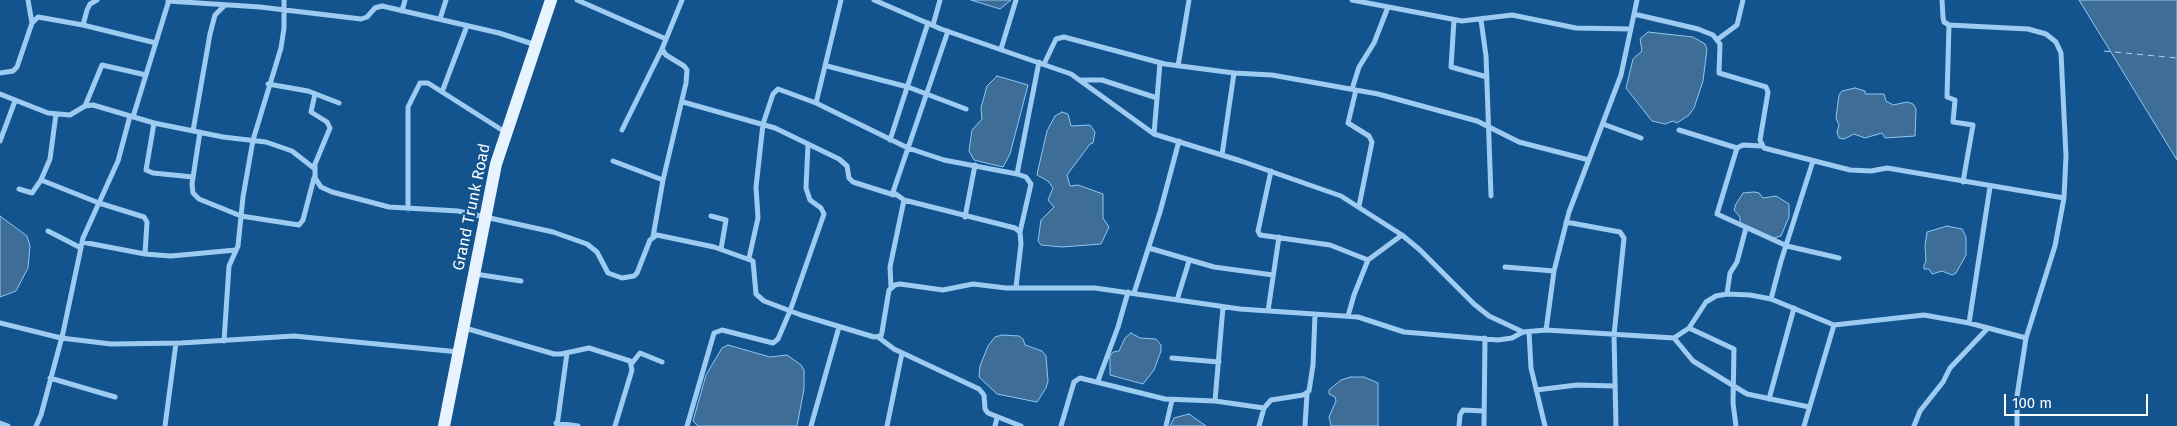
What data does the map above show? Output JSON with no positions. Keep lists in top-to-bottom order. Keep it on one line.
{"streets":{"main road":["Grand Trunk Road"]},"scale_bar":"100 m"}
